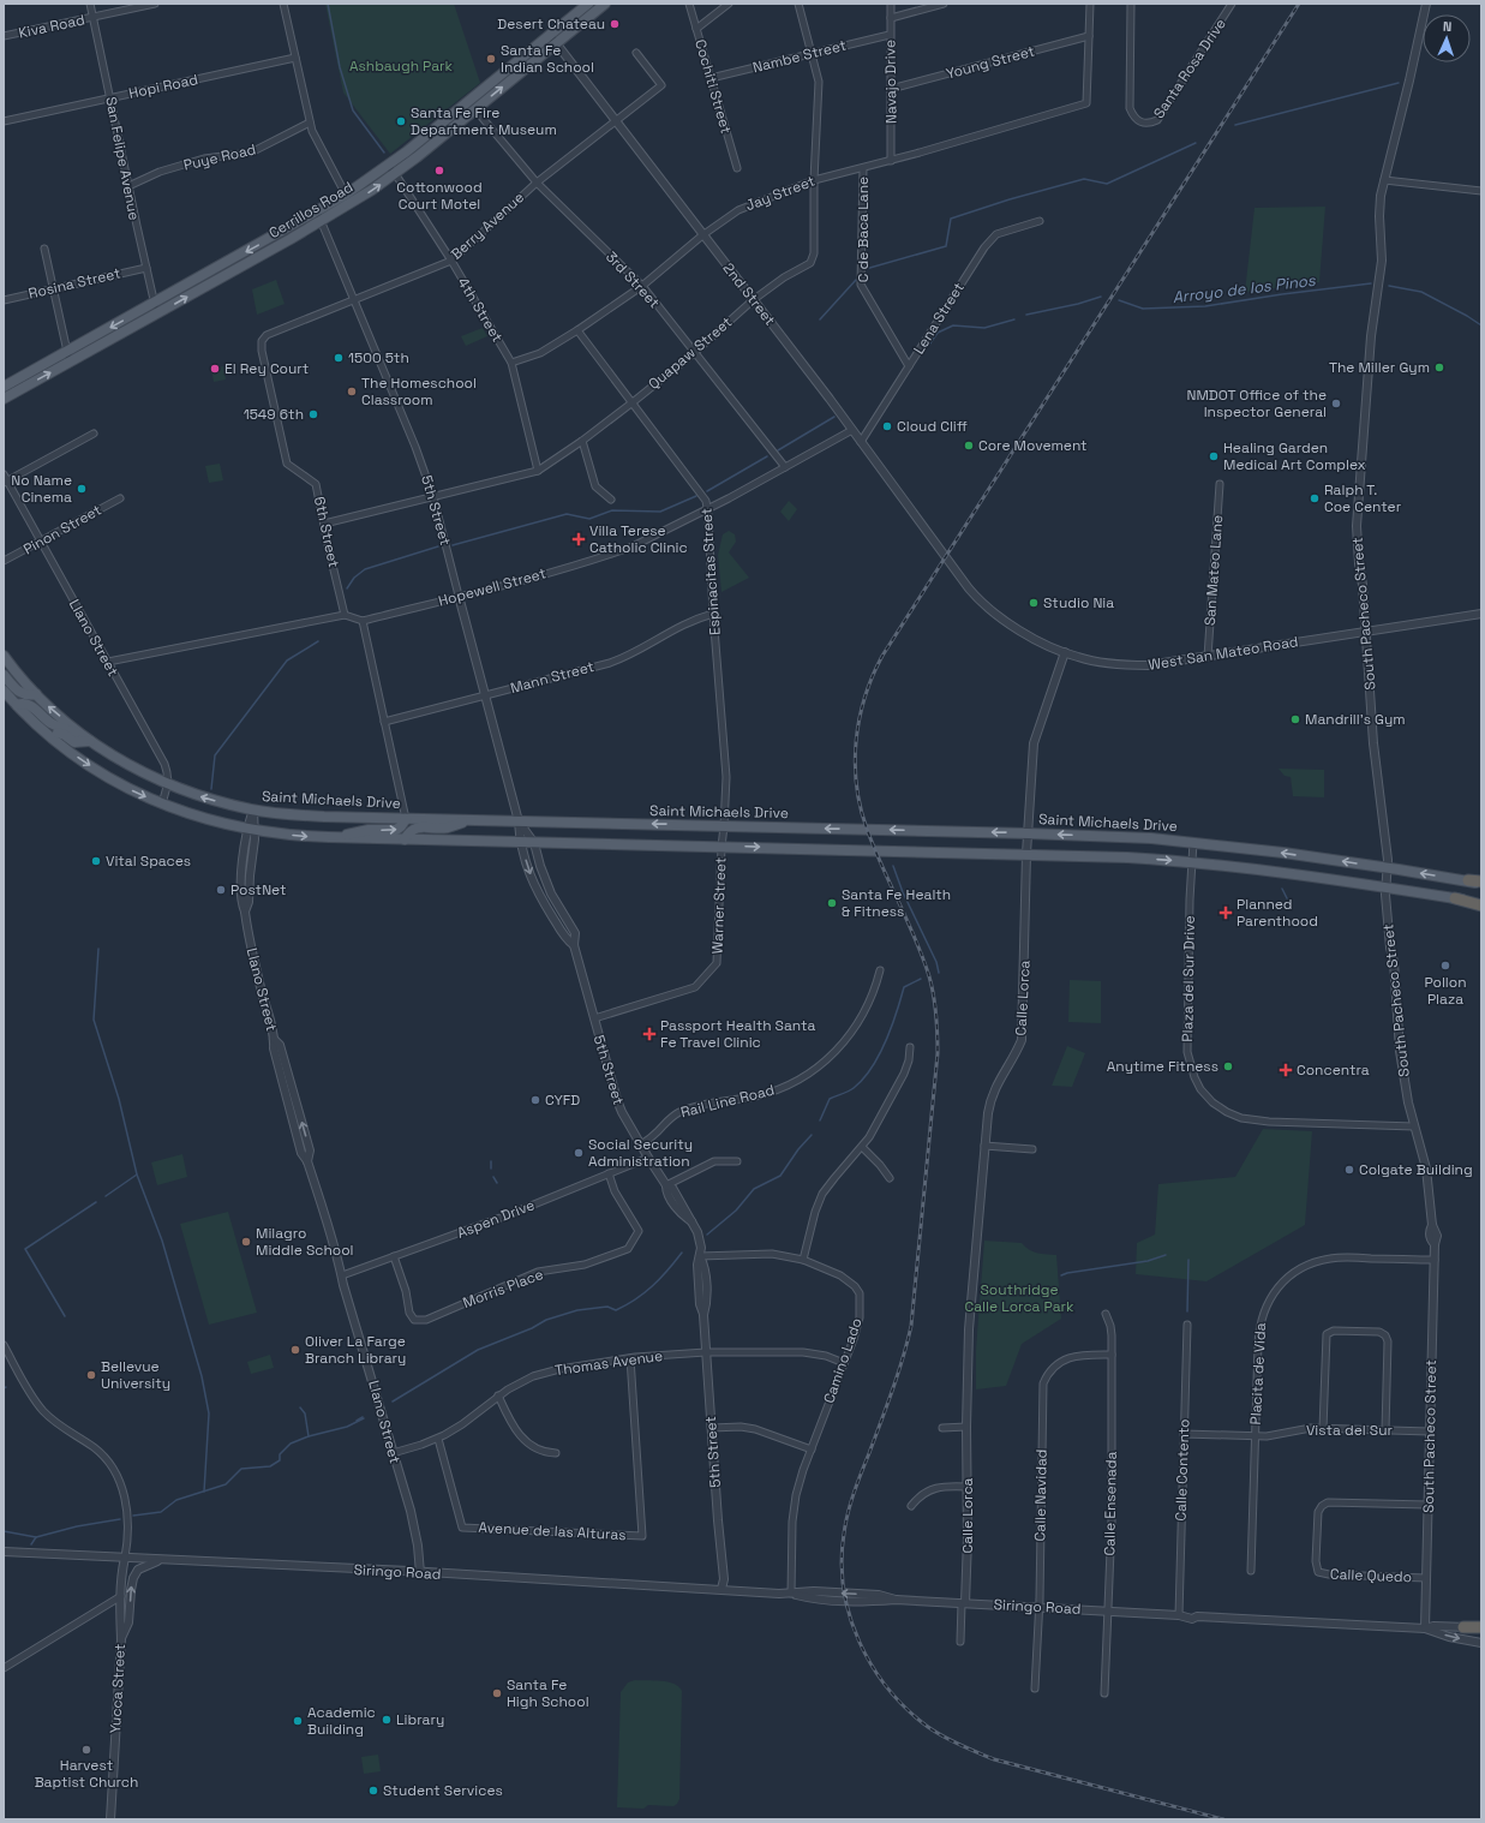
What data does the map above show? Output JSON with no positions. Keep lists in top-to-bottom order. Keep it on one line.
{"streets":{"main road":["Cerrillos Road","Saint Michaels Drive"],"street":["Kiva Road","Nambe Street","Young Street","Santa Rosa Drive","Navajo Drive","Hopi Road","Cochiti Street","Puye Road","San Felipe Avenue","Jay Street","Berry Avenue","C de Baca Lane","3rd Street","Rosina Street","2nd Street","4th Street","Lena Street","Quapaw Street","5th Street","Pinon Street","6th Street","San Mateo Lane","Espinacitas Street","Hopewell Street","South Pacheco Street","Llano Street","West San Mateo Road","Mann Street","Warner Street","Plaza del Sur Drive","Calle Lorca","Rail Line Road","Aspen Drive","Morris Place","Camino Lado","Thomas Avenue","Placita de Vida","Vista del Sur","Calle Contento","Calle Navidad","Calle Ensenada","Avenue de las Alturas","Siringo Road","Calle Quedo","Yucca Street"]},"crossings":[["Kiva Road","San Felipe Avenue"],["Nambe Street","Navajo Drive"],["Nambe Street","Cochiti Street"],["Nambe Street","Quapaw Street"],["Young Street","Navajo Drive"],["Young Street","Jay Street"],["Navajo Drive","Jay Street"],["Hopi Road","San Felipe Avenue"],["Puye Road","San Felipe Avenue"],["San Felipe Avenue","Cerrillos Road"],["San Felipe Avenue","Rosina Street"],["Jay Street","C de Baca Lane"],["Jay Street","3rd Street"],["Jay Street","2nd Street"],["Jay Street","4th Street"],["Jay Street","Quapaw Street"],["Jay Street","Espinacitas Street"],["Cerrillos Road","3rd Street"],["Cerrillos Road","2nd Street"],["Cerrillos Road","4th Street"],["Cerrillos Road","5th Street"],["Berry Avenue","3rd Street"],["Berry Avenue","2nd Street"],["Berry Avenue","4th Street"],["Berry Avenue","5th Street"],["Berry Avenue","6th Street"],["C de Baca Lane","Lena Street"],["3rd Street","Quapaw Street"],["3rd Street","Hopewell Street"],["2nd Street","Lena Street"],["2nd Street","Quapaw Street"],["2nd Street","Hopewell Street"],["2nd Street","West San Mateo Road"],["4th Street","Quapaw Street"],["Quapaw Street","5th Street"],["Quapaw Street","6th Street"],["Quapaw Street","Espinacitas Street"],["5th Street","Hopewell Street"],["5th Street","Mann Street"],["5th Street","Saint Michaels Drive"],["5th Street","Warner Street"],["5th Street","Rail Line Road"],["5th Street","Aspen Drive"],["5th Street","Camino Lado"],["5th Street","Thomas Avenue"],["5th Street","Siringo Road"],["Pinon Street","Llano Street"],["San Mateo Lane","West San Mateo Road"],["Espinacitas Street","Hopewell Street"],["Espinacitas Street","Mann Street"],["Espinacitas Street","Saint Michaels Drive"],["Espinacitas Street","Warner Street"],["South Pacheco Street","West San Mateo Road"],["South Pacheco Street","Saint Michaels Drive"],["South Pacheco Street","Plaza del Sur Drive"],["South Pacheco Street","Placita de Vida"],["South Pacheco Street","Vista del Sur"],["South Pacheco Street","Siringo Road"],["South Pacheco Street","Calle Quedo"],["Llano Street","Saint Michaels Drive"],["Llano Street","Aspen Drive"],["Llano Street","Thomas Avenue"],["Llano Street","Siringo Road"],["West San Mateo Road","Calle Lorca"],["Saint Michaels Drive","Warner Street"],["Saint Michaels Drive","Plaza del Sur Drive"],["Saint Michaels Drive","Calle Lorca"],["Calle Lorca","Siringo Road"],["Aspen Drive","Morris Place"],["Camino Lado","Thomas Avenue"],["Camino Lado","Siringo Road"],["Thomas Avenue","Avenue de las Alturas"],["Placita de Vida","Vista del Sur"],["Vista del Sur","Calle Contento"],["Calle Contento","Siringo Road"],["Calle Navidad","Calle Ensenada"],["Calle Navidad","Siringo Road"],["Calle Ensenada","Siringo Road"],["Siringo Road","Yucca Street"]],"water":["Arroyo de los Pinos"],"parks":["Ashbaugh Park","Southridge Calle Lorca Park"],"places":{"other":["Desert Chateau","Santa Fe Indian School","Santa Fe Fire Department Museum","Cottonwood Court Motel","1500 5th","The Miller Gym","El Rey Court","The Homeschool Classroom","NMDOT Office of the Inspector General","1549 6th","Cloud Cliff","Core Movement","Healing Garden Medical Art Complex","No Name Cinema","Ralph T. Coe Center","Studio Nia","Mandrill's Gym","Vital Spaces","PostNet","Santa Fe Health & Fitness","Pollon Plaza","Anytime Fitness","CYFD","Social Security Administration","Colgate Building","Milagro Middle School","Oliver La Farge Branch Library","Bellevue University","Santa Fe High School","Library","Academic Building","Harvest Baptist Church","Student Services"],"health":["Villa Terese Catholic Clinic","Planned Parenthood","Passport Health Santa Fe Travel Clinic","Concentra"]},"north":"top"}
